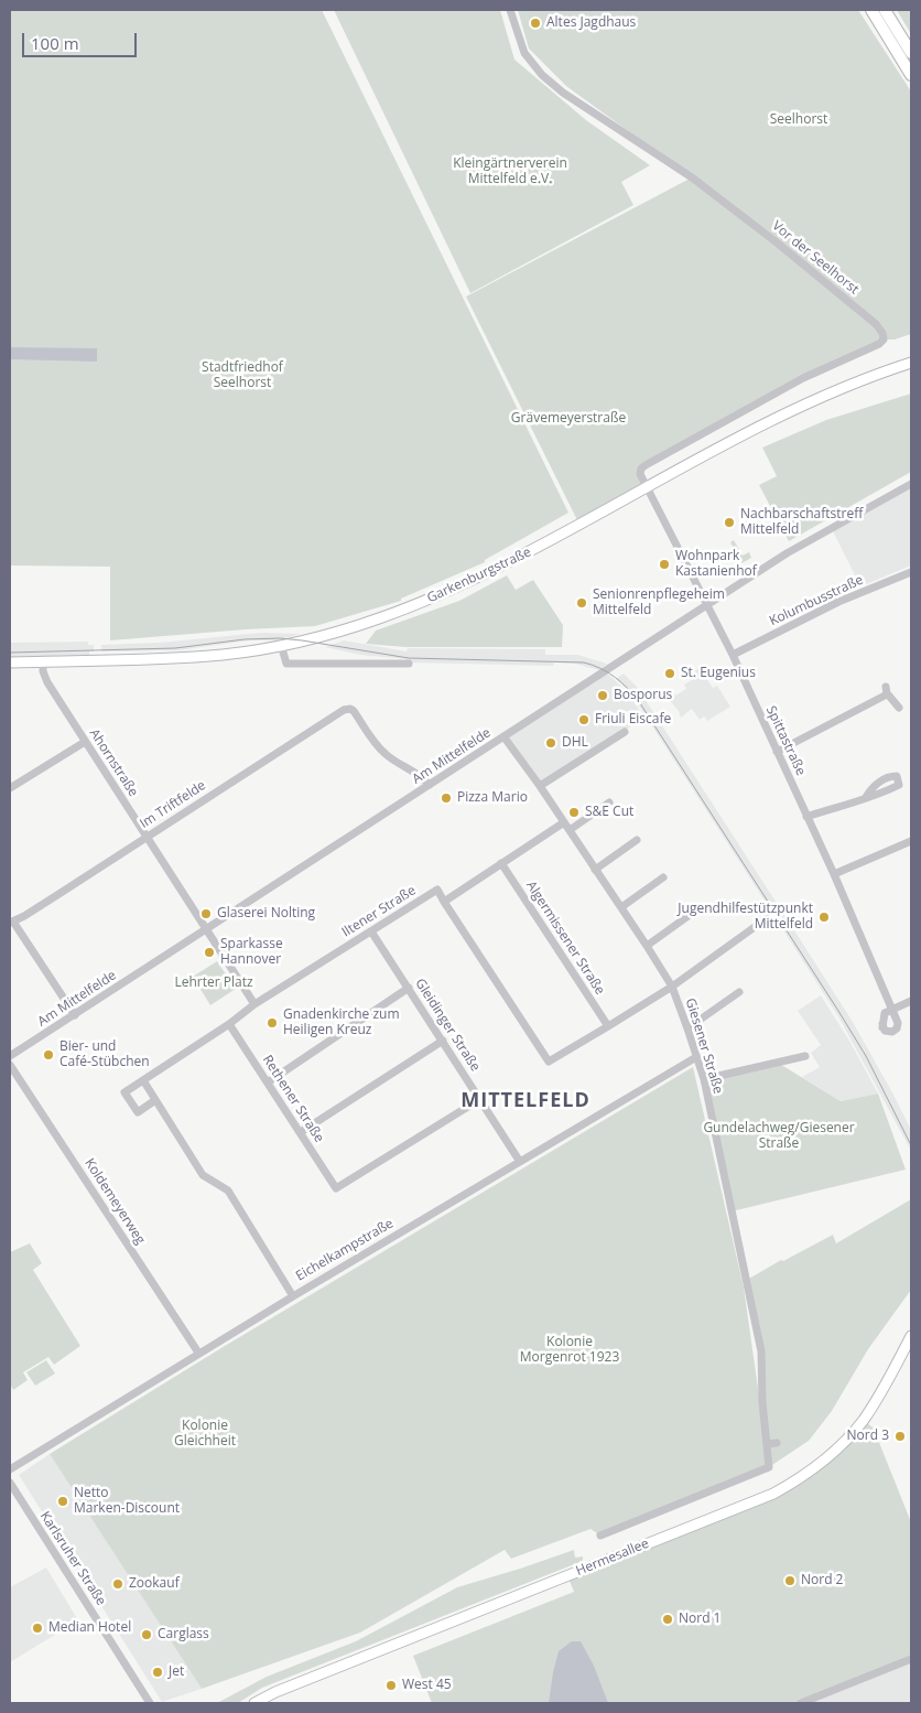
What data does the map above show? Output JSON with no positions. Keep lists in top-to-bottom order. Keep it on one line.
{"streets":{"main road":["Garkenburgstraße","Hermesallee"],"street":["Vor der Seelhorst","Kolumbusstraße","Spittastraße","Am Mittelfelde","Ahornstraße","Im Triftfelde","Iltener Straße","Algermissener Straße","Gleidinger Straße","Giesener Straße","Rethener Straße","Koldemeyerweg","Eichelkampstraße","Karlsruher Straße"]},"crossings":[["Vor der Seelhorst","Garkenburgstraße"],["Vor der Seelhorst","Spittastraße"],["Garkenburgstraße","Spittastraße"],["Garkenburgstraße","Ahornstraße"],["Kolumbusstraße","Spittastraße"],["Spittastraße","Am Mittelfelde"],["Am Mittelfelde","Ahornstraße"],["Am Mittelfelde","Im Triftfelde"],["Am Mittelfelde","Giesener Straße"],["Ahornstraße","Im Triftfelde"],["Iltener Straße","Gleidinger Straße"],["Iltener Straße","Rethener Straße"],["Gleidinger Straße","Rethener Straße"],["Gleidinger Straße","Eichelkampstraße"],["Giesener Straße","Eichelkampstraße"],["Koldemeyerweg","Eichelkampstraße"]],"districts":["MITTELFELD"],"parks":["Seelhorst","Kleingärtnerverein Mittelfeld e.V.","Stadtfriedhof Seelhorst","Grävemeyerstraße","Lehrter Platz","Gundelachweg/Giesener Straße","Kolonie Morgenrot 1923","Kolonie Gleichheit"],"places":["Altes Jagdhaus","Nachbarschaftstreff Mittelfeld","Wohnpark Kastanienhof","Senionrenpflegeheim Mittelfeld","St. Eugenius","Bosporus","Friuli Eiscafe","DHL","Pizza Mario","S&E Cut","Glaserei Nolting","Jugendhilfestützpunkt Mittelfeld","Sparkasse Hannover","Gnadenkirche zum Heiligen Kreuz","Bier- und Café-Stübchen","Nord 3","Netto Marken-Discount","Nord 2","Zookauf","Nord 1","Median Hotel","Carglass","Jet","West 45"],"scale_bar":"100 m"}
